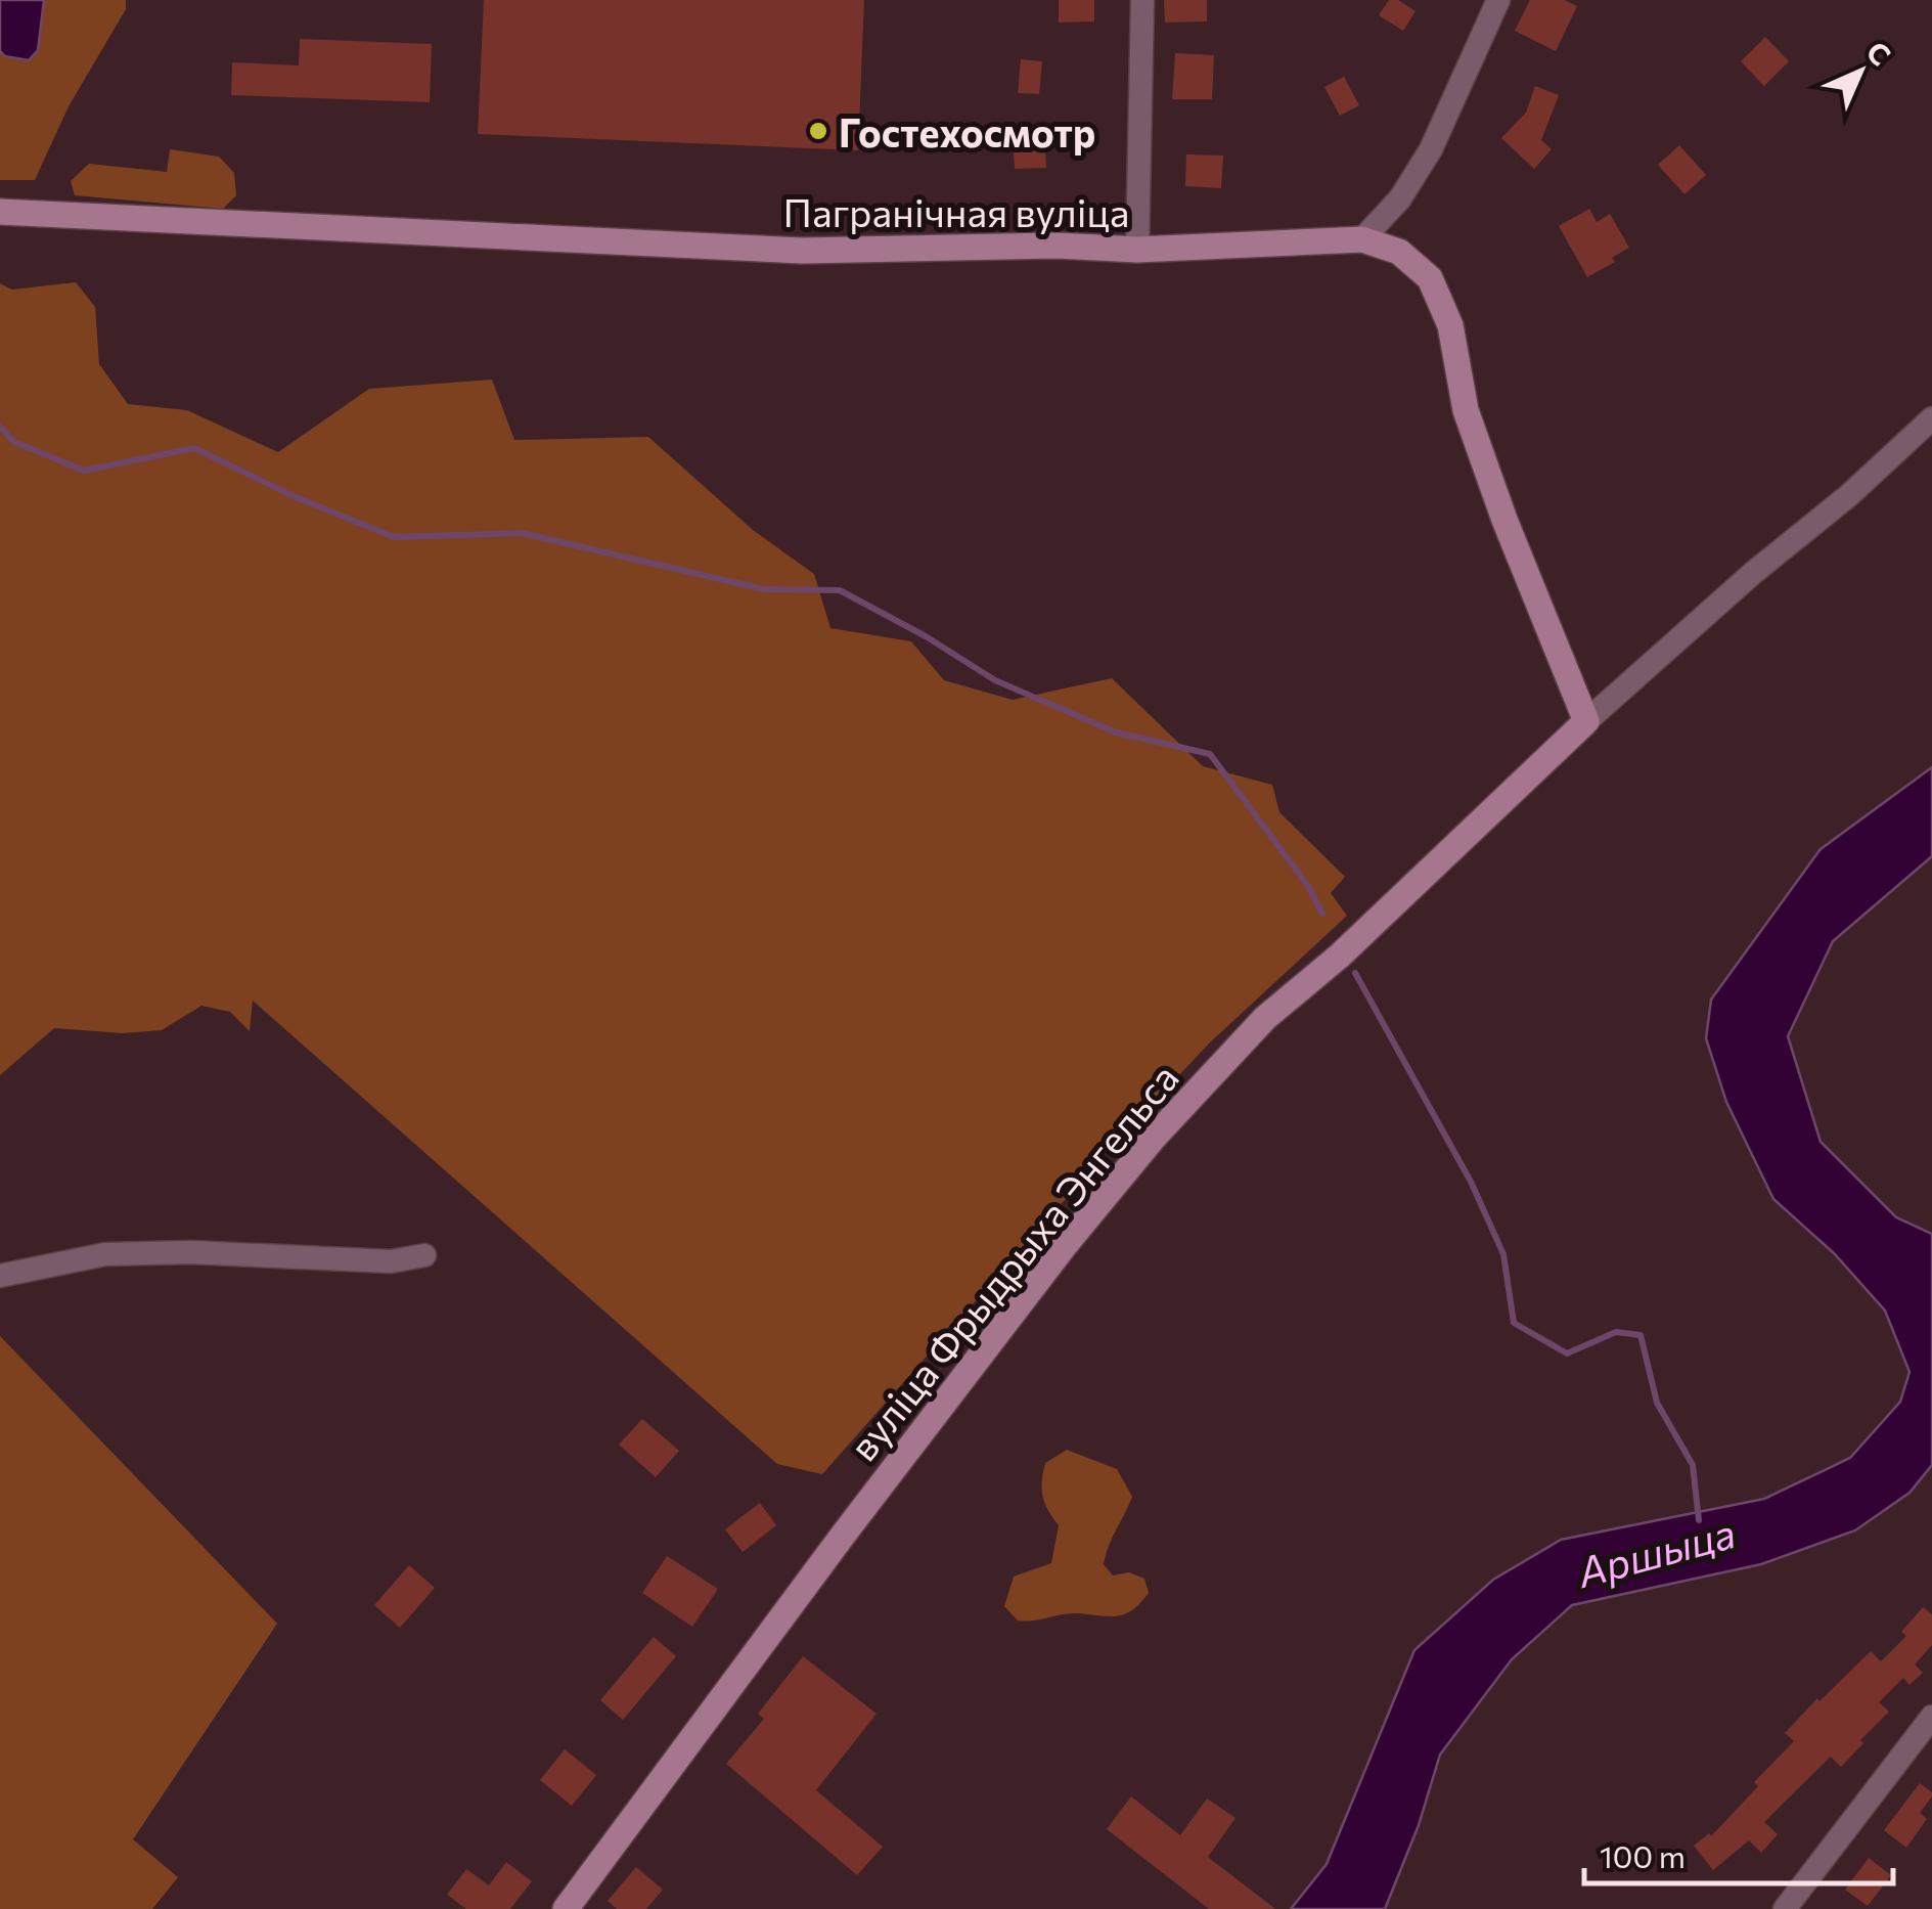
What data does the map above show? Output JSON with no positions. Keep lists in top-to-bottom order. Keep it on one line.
{"streets":{"street":["Пагранічная вуліца","вуліца Фрыдрыха Энгельса"]},"crossings":[["Пагранічная вуліца","вуліца Фрыдрыха Энгельса"]],"water":["Аршыца"],"places":["Гостехосмотр"],"scale_bar":"100 m","north":"top right"}
